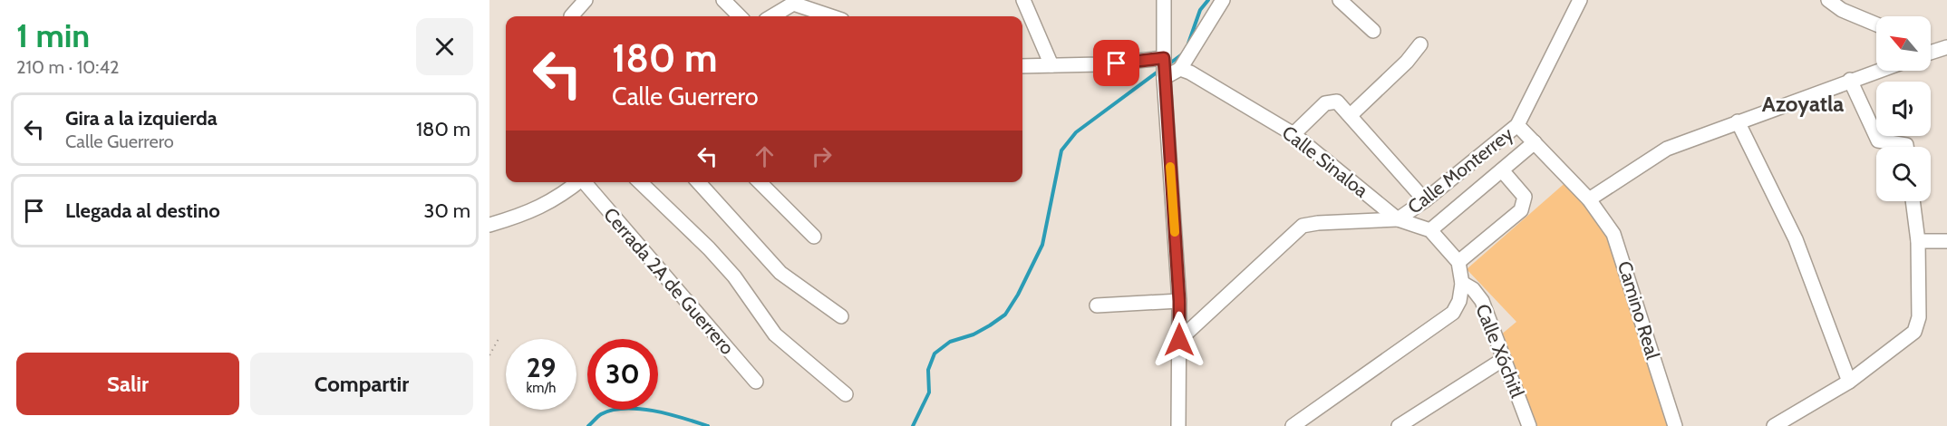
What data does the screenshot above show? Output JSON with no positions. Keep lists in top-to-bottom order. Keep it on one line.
{"streets":{"street":["Calle Sinaloa","Calle Monterrey","Cerrada 2A de Guerrero","Camino Real","Calle Xóchitl"]},"crossings":[["Calle Sinaloa","Calle Monterrey"],["Calle Monterrey","Camino Real"]],"districts":["Azoyatla"],"north":"top left","page":{"heading":["1 min","210 m · 10:42"],"turn":["180 m","Calle Guerrero"],"list":[{"name":"Gira a la izquierda","note":"Calle Guerrero","value":"180 m"},{"name":"Llegada al destino","value":"30 m"}],"speed":"29 km/h","limit":"30","buttons":["Salir","Compartir"]}}
